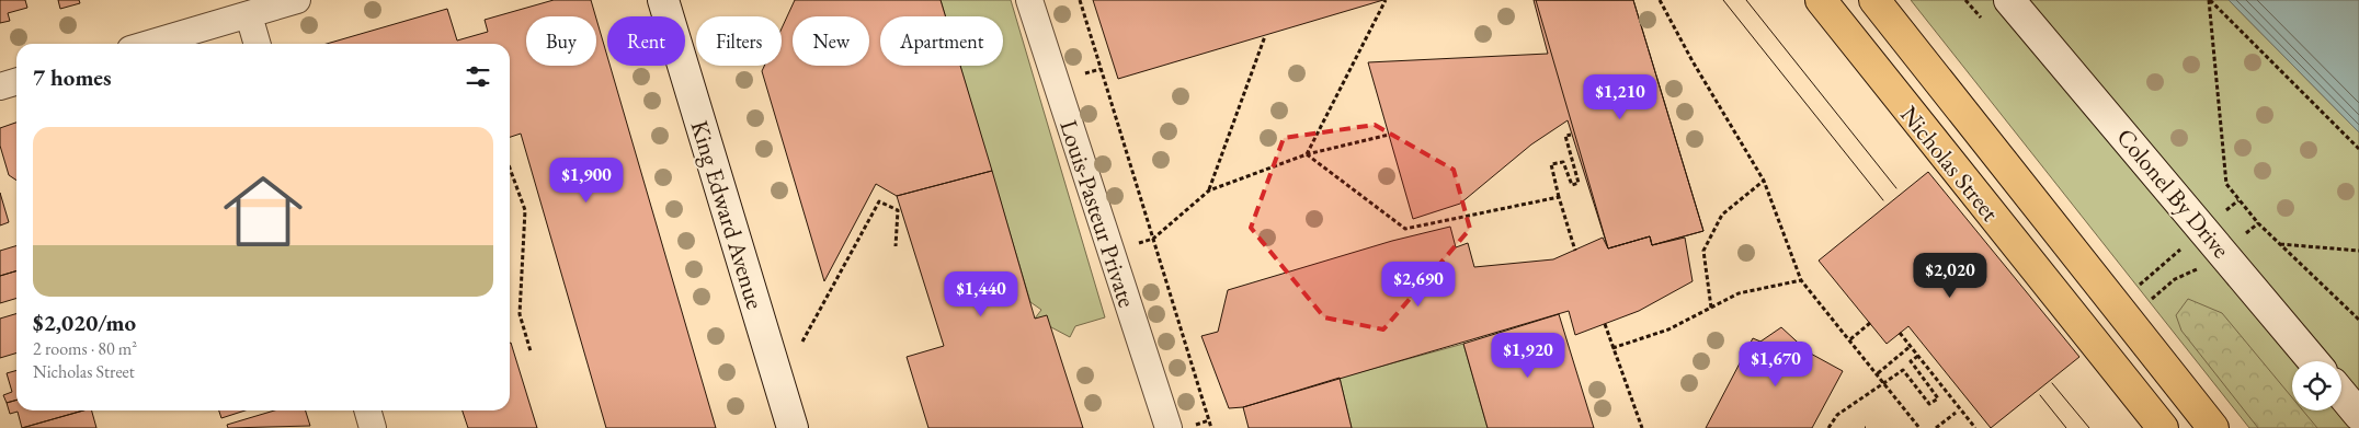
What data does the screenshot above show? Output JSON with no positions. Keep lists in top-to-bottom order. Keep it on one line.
{"streets":{"main road":["Nicholas Street","Colonel By Drive","King Edward Avenue"],"street":["Louis-Pasteur Private"]},"page":{"chip":["Buy","Rent","Filters","New","Apartment"],"heading":"7 homes","price":["$1,210","$1,900","$2,020","$2,690","$1,440","$1,920","$1,670"],"list":[{"name":"$2,020/mo","note":"2 rooms · 80 m² · Nicholas Street"}]}}
